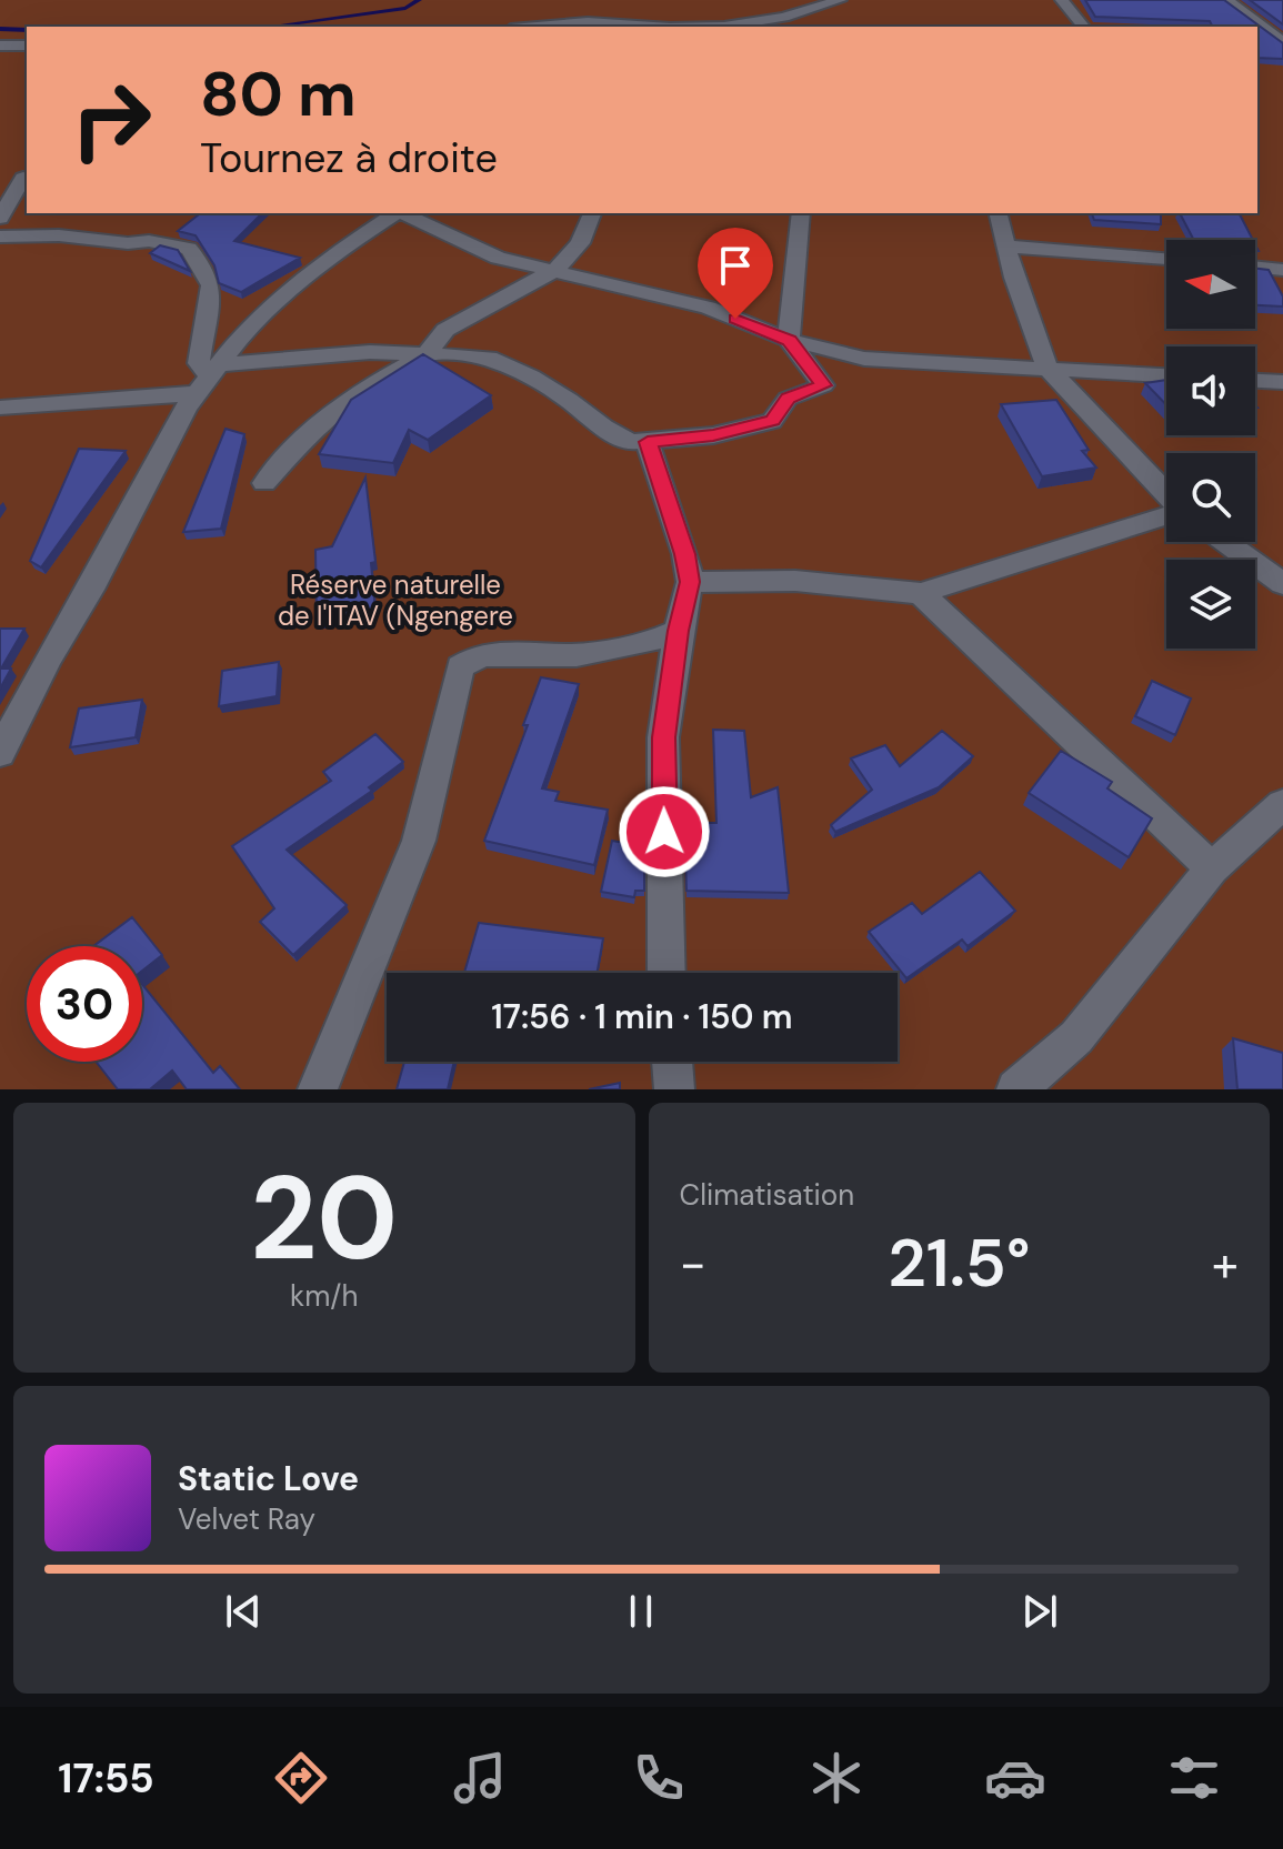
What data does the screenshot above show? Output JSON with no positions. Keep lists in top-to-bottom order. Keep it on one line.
{"parks":["Réserve naturelle de l'ITAV (Ngengere"],"north":"left","page":{"turn":["80 m","Tournez à droite"],"limit":"30","trip":"17:56 · 1 min · 150 m","tile":[["20","km/h"],"Climatisation"],"heat":["−","21.5°","+"],"song":["Static Love","Velvet Ray"],"tabs":"17:55"}}
